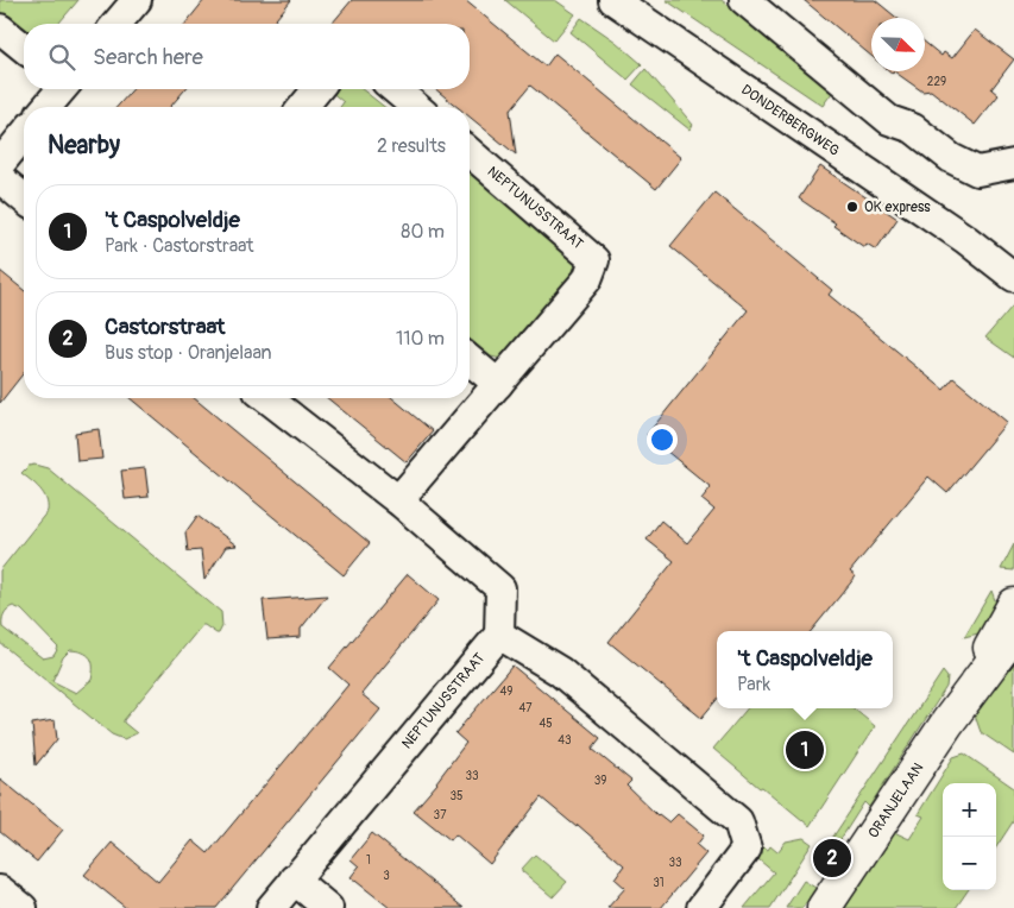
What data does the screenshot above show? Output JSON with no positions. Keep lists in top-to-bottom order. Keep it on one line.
{"streets":{"street":["DONDERBERGWEG","NEPTUNUSSTRAAT","ORANJELAAN"]},"places":["OK express"],"house_numbers":["229","49","47","45","43","33","39","35","37","1","33","3","31"],"north":"bottom right","page":{"search":"Search here","heading":["Nearby","2 results"],"list":[{"mark":"1","name":"'t Caspolveldje","note":"Park · Castorstraat","value":"80 m"},{"mark":"2","name":"Castorstraat","note":"Bus stop · Oranjelaan","value":"110 m"}],"popup":["'t Caspolveldje","Park"],"pins":["1","2"],"map_buttons":["+","−"]}}
